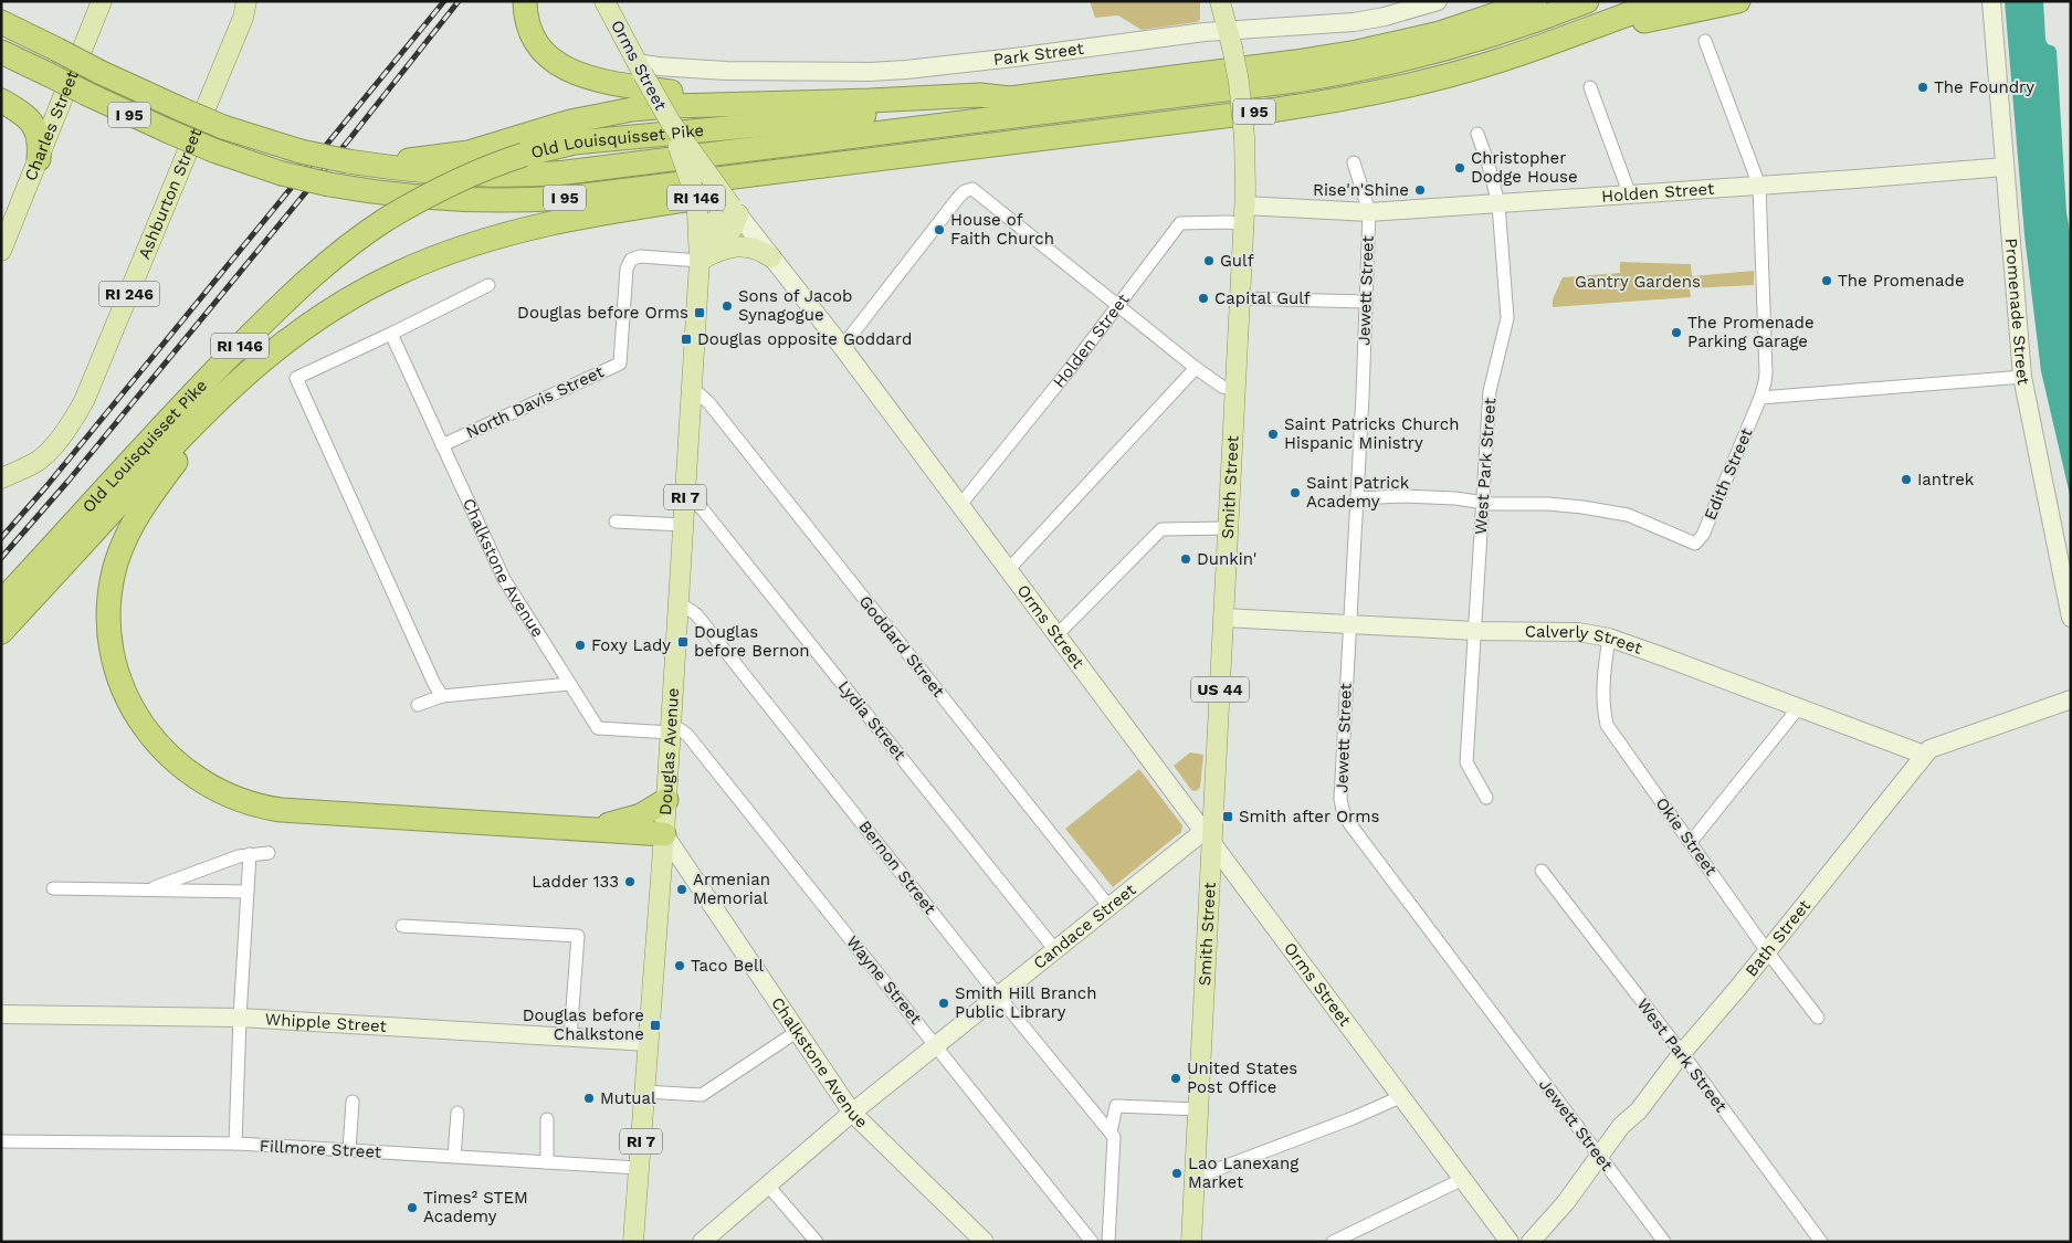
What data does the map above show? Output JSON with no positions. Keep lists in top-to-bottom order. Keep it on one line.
{"streets":{"highway":["I 95","Old Louisquisset Pike","RI 146"],"main road":["Orms Street","Charles Street","Ashburton Street","RI 246","Smith Street","RI 7","US 44","Douglas Avenue"],"street":["Park Street","Holden Street","Jewett Street","Promenade Street","North Davis Street","West Park Street","Edith Street","Chalkstone Avenue","Calverly Street","Goddard Street","Lydia Street","Okie Street","Bernon Street","Candace Street","Bath Street","Wayne Street","Whipple Street","Fillmore Street"]},"crossings":[["Park Street","Orms Street"],["Park Street","Smith Street"],["Orms Street","Holden Street"],["Orms Street","Smith Street"],["Orms Street","Douglas Avenue"],["Orms Street","Candace Street"],["I 95","Old Louisquisset Pike"],["Holden Street","Jewett Street"],["Holden Street","Promenade Street"],["Holden Street","West Park Street"],["Holden Street","Edith Street"],["Holden Street","Smith Street"],["Jewett Street","Calverly Street"],["Jewett Street","Bath Street"],["North Davis Street","Chalkstone Avenue"],["North Davis Street","Douglas Avenue"],["West Park Street","Edith Street"],["West Park Street","Calverly Street"],["West Park Street","Bath Street"],["Smith Street","Calverly Street"],["Smith Street","Candace Street"],["Chalkstone Avenue","Douglas Avenue"],["Chalkstone Avenue","Candace Street"],["Chalkstone Avenue","Wayne Street"],["Calverly Street","Okie Street"],["Calverly Street","Bath Street"],["Goddard Street","Douglas Avenue"],["Goddard Street","Candace Street"],["Lydia Street","Douglas Avenue"],["Lydia Street","Candace Street"],["Douglas Avenue","Bernon Street"],["Douglas Avenue","Wayne Street"],["Douglas Avenue","Whipple Street"],["Douglas Avenue","Fillmore Street"],["Okie Street","Bath Street"],["Bernon Street","Candace Street"],["Candace Street","Wayne Street"]],"parks":["Gantry Gardens"],"places":{"other":["The Foundry","Christopher Dodge House","Rise'n'Shine","House of Faith Church","Gulf","The Promenade","Capital Gulf","Sons of Jacob Synagogue","The Promenade Parking Garage","Saint Patricks Church Hispanic Ministry","Iantrek","Saint Patrick Academy","Dunkin'","Foxy Lady","Ladder 133","Armenian Memorial","Taco Bell","Smith Hill Branch Public Library","United States Post Office","Mutual","Lao Lanexang Market","Times² STEM Academy"],"transit":["Douglas before Orms","Douglas opposite Goddard","Douglas before Bernon","Smith after Orms","Douglas before Chalkstone"]}}
